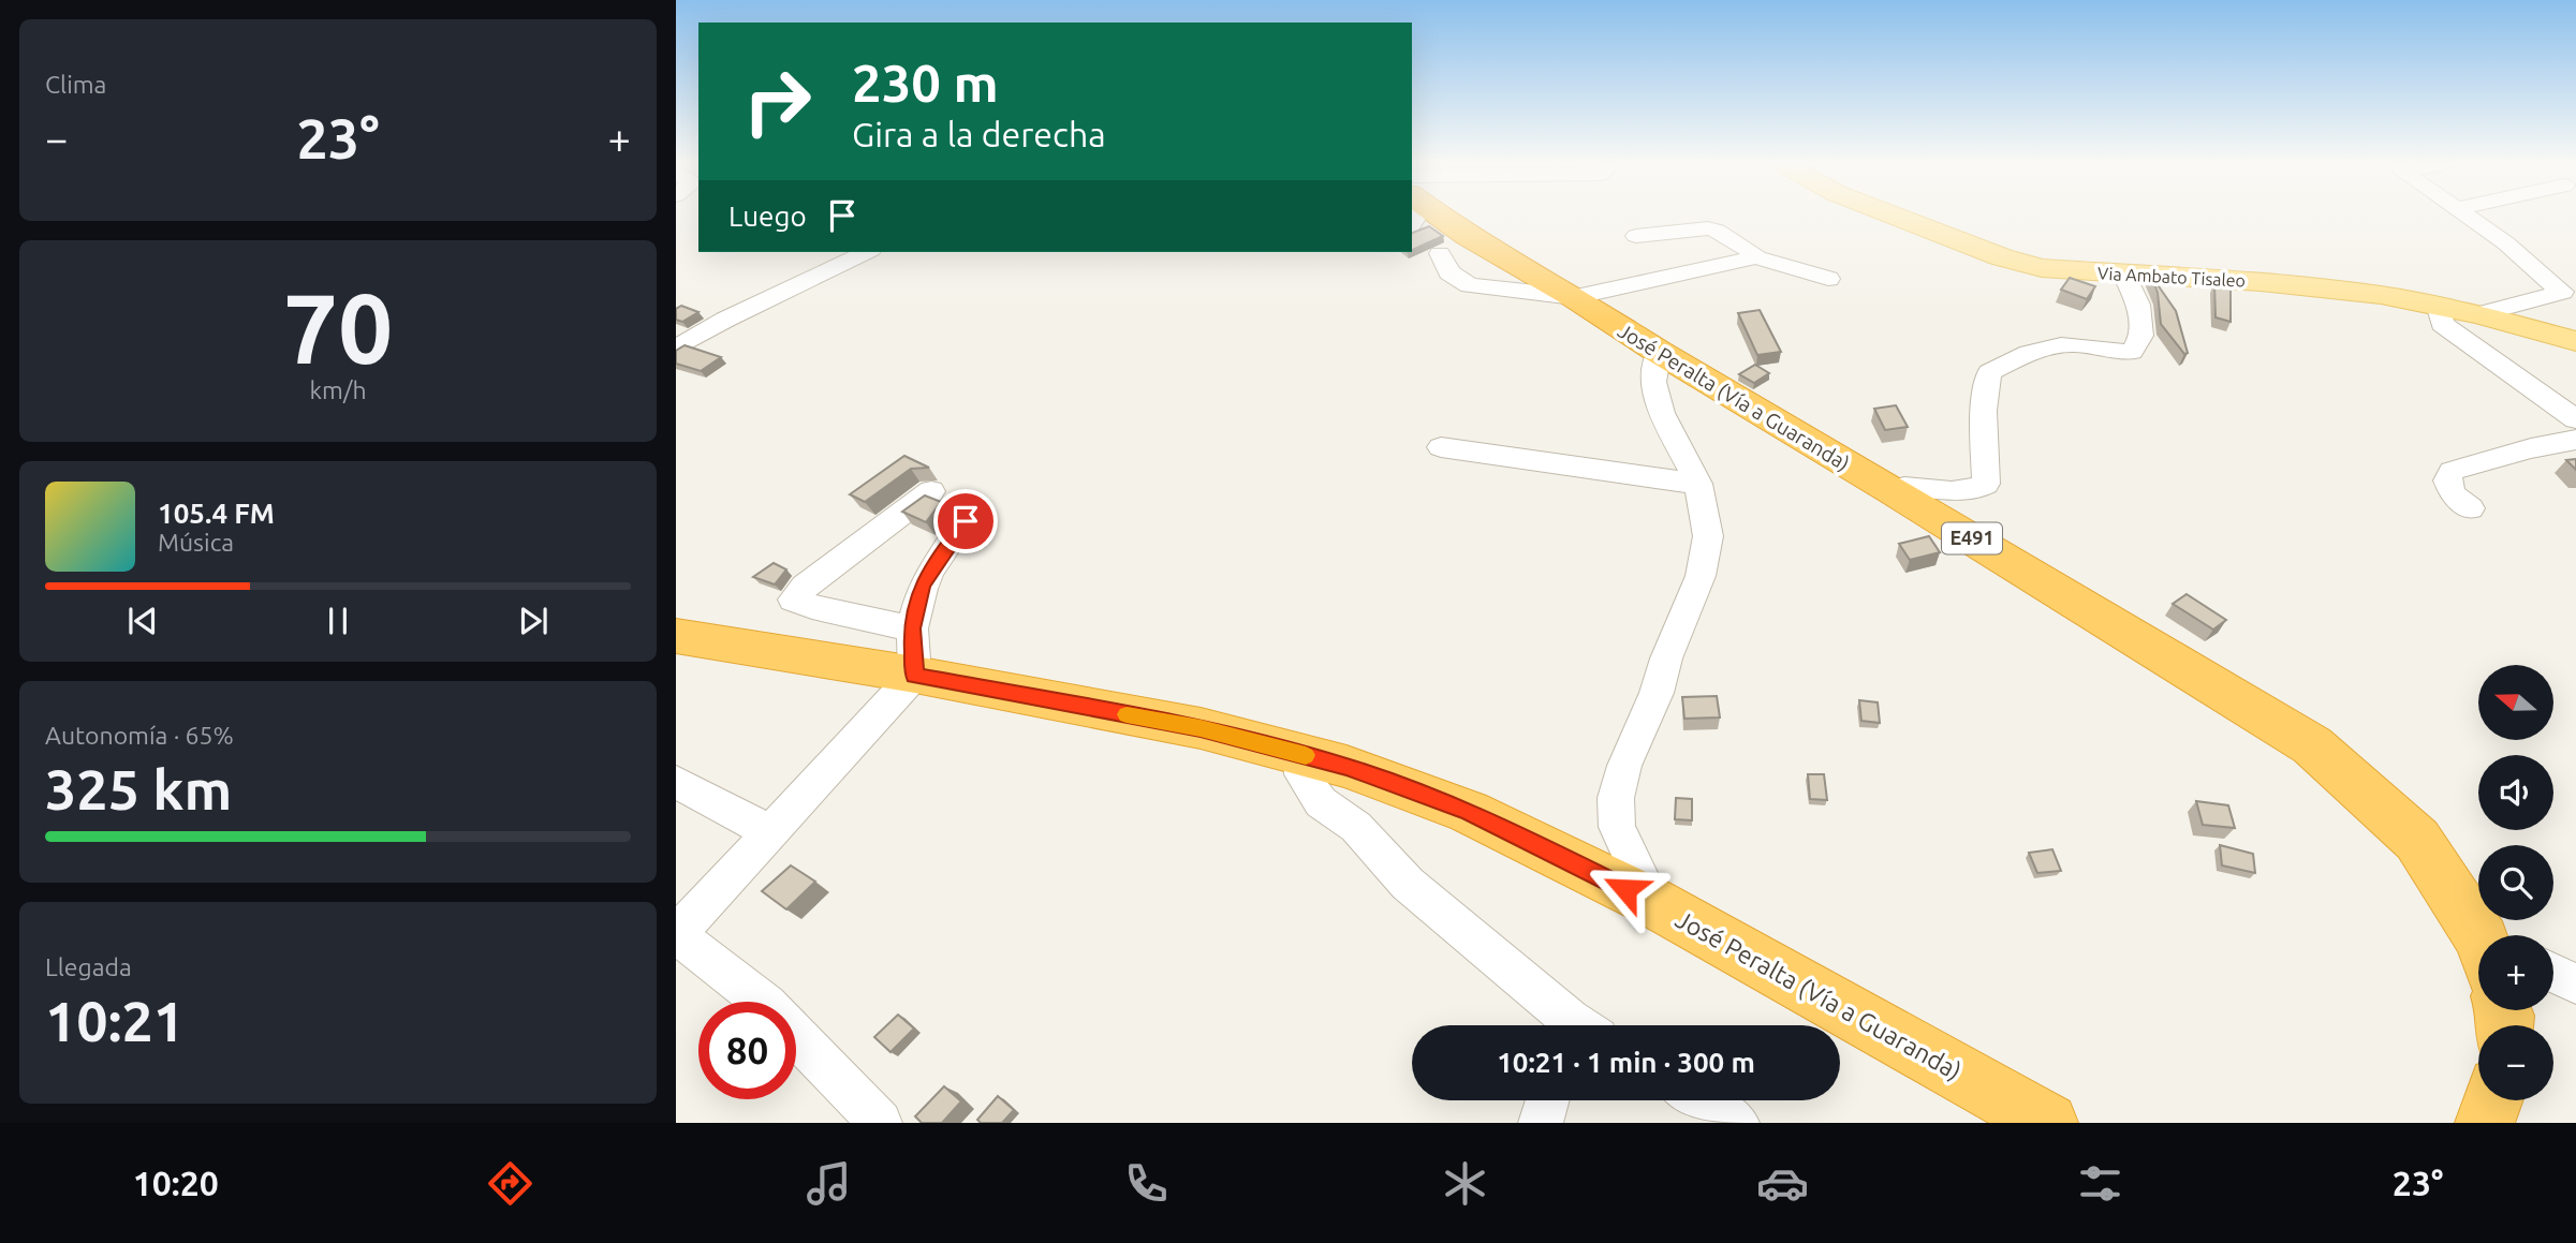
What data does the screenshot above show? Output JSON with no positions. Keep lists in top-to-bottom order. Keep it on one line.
{"streets":{"highway":["José Peralta (Vía a Guaranda)","E491"],"main road":["Via Ambato Tisaleo"]},"north":"left","page":{"tile":["Clima",["70","km/h"],["Autonomía · 65%","325 km"],["Llegada","10:21"]],"turn":["230 m","Gira a la derecha"],"heat":["−","23°","+"],"then":"Luego","song":["105.4 FM","Música"],"map_buttons":["+","−"],"limit":"80","trip":"10:21 · 1 min · 300 m","tabs":["10:20","23°"]}}
